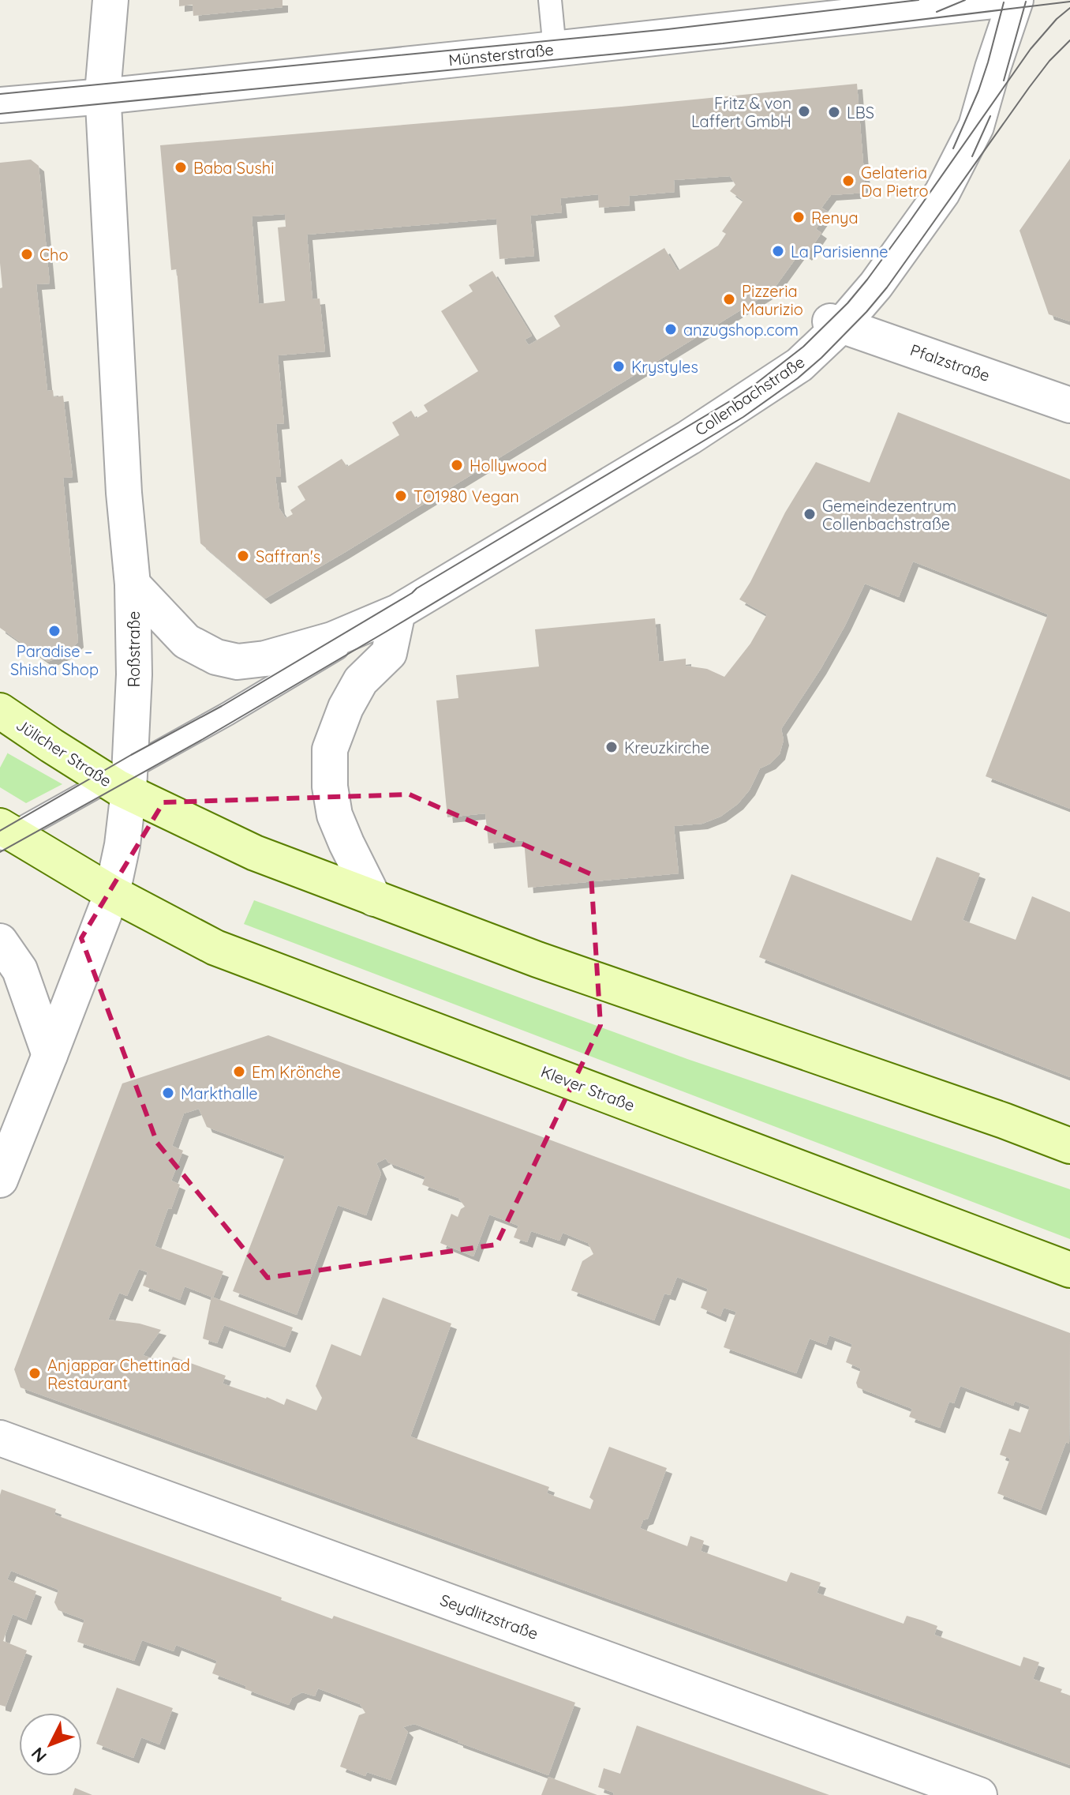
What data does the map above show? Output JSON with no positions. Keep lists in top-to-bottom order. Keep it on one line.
{"streets":{"main road":["Jülicher Straße","Klever Straße"],"street":["Münsterstraße","Pfalzstraße","Collenbachstraße","Roßstraße","Seydlitzstraße"]},"crossings":[["Münsterstraße","Roßstraße"],["Pfalzstraße","Collenbachstraße"],["Collenbachstraße","Roßstraße"],["Roßstraße","Jülicher Straße"],["Roßstraße","Klever Straße"]],"places":["Fritz & von Laffert GmbH","LBS","Baba Sushi","Gelateria Da Pietro","Renya","La Parisienne","Cho","Pizzeria Maurizio","anzugshop.com","Krystyles","Hollywood","TO1980 Vegan","Gemeindezentrum Collenbachstraße","Saffran's","Paradise – Shisha Shop","Kreuzkirche","Em Krönche","Markthalle","Anjappar Chettinad Restaurant"],"north":"bottom left"}
